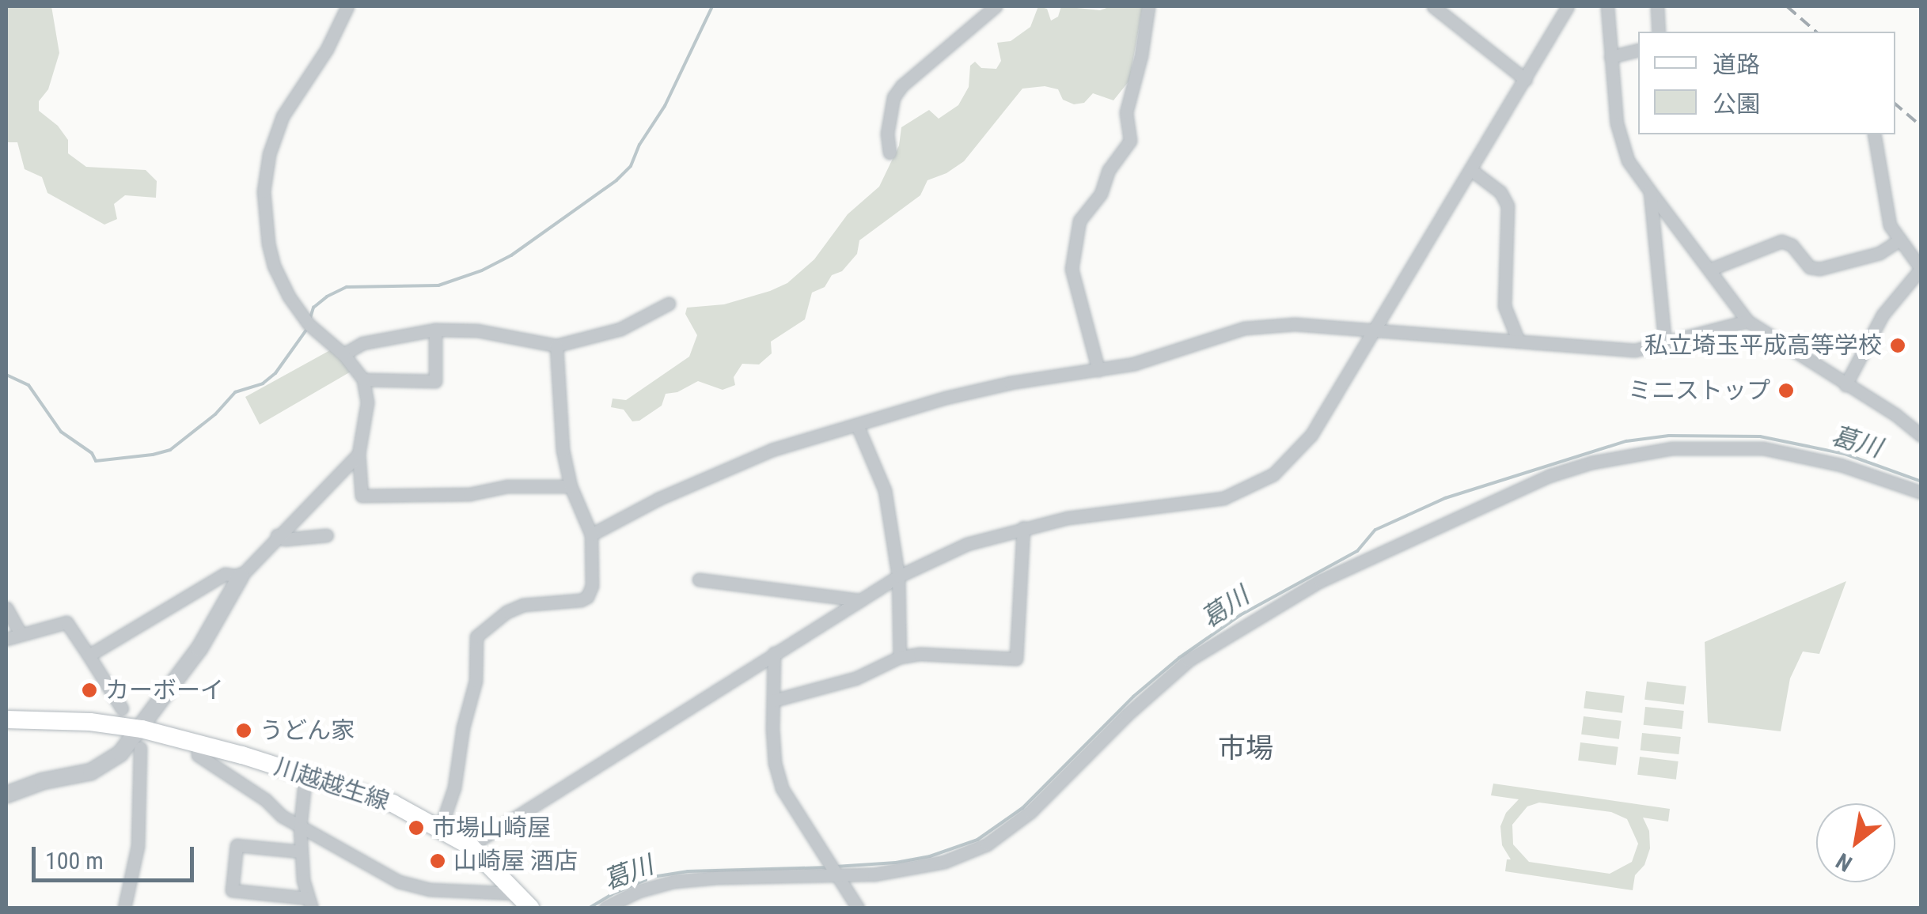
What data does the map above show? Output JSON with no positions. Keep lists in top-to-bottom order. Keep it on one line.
{"streets":{"main road":["川越越生線"]},"districts":["市場"],"water":["葛川"],"places":["私立埼玉平成高等学校","ミニストップ","カーボーイ","うどん家","市場山崎屋","山崎屋 酒店"],"legend":["道路","公園"],"scale_bar":"100 m","north":"bottom left"}
